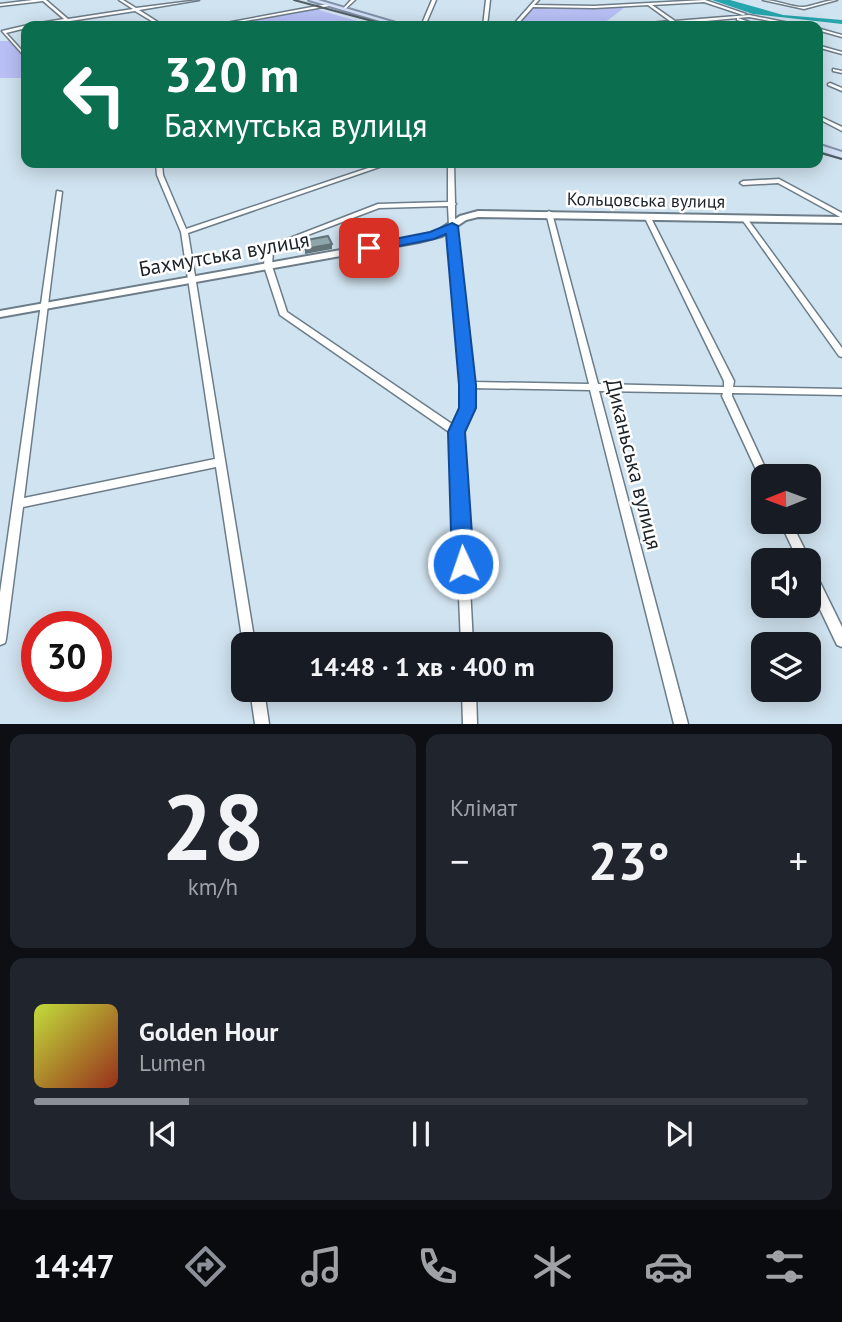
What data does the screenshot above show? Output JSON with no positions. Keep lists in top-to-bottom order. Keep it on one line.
{"streets":{"street":["Кольцовська вулиця","Бахмутська вулиця","Диканьська вулиця"]},"crossings":[["Кольцовська вулиця","Бахмутська вулиця"],["Кольцовська вулиця","Диканьська вулиця"]],"north":"left","page":{"turn":["320 m","Бахмутська вулиця"],"limit":"30","trip":"14:48 · 1 хв · 400 m","tile":[["28","km/h"],"Клімат"],"heat":["−","23°","+"],"song":["Golden Hour","Lumen"],"tabs":"14:47"}}
